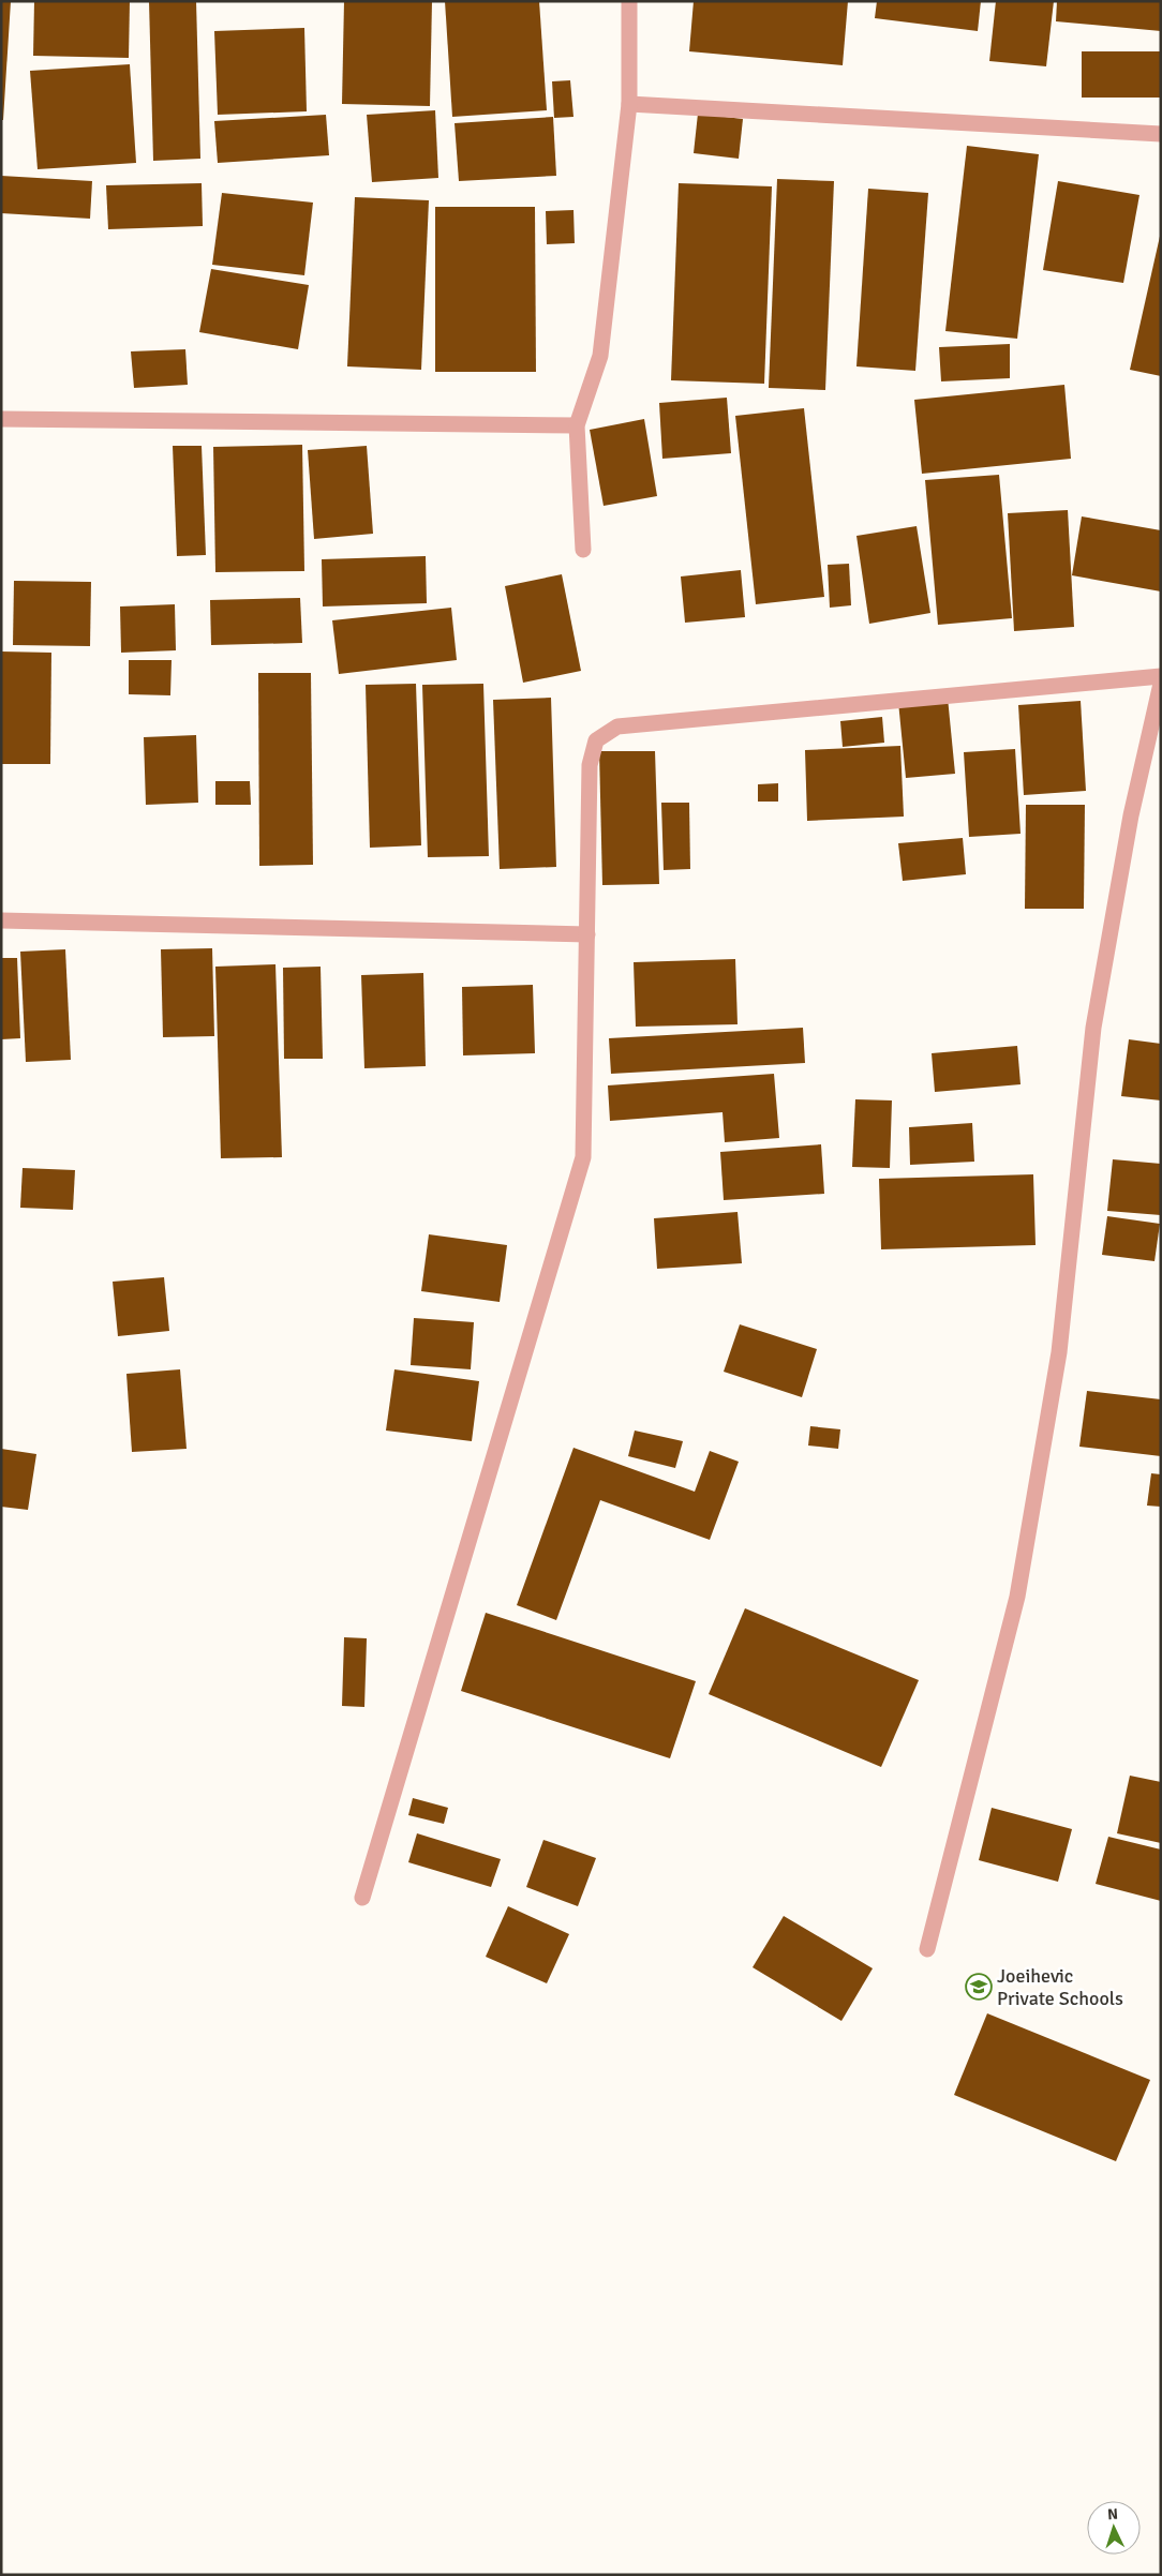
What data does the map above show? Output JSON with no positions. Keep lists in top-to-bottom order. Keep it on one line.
{"places":{"school or university":["Joeihevic Private Schools"]},"north":"top"}
